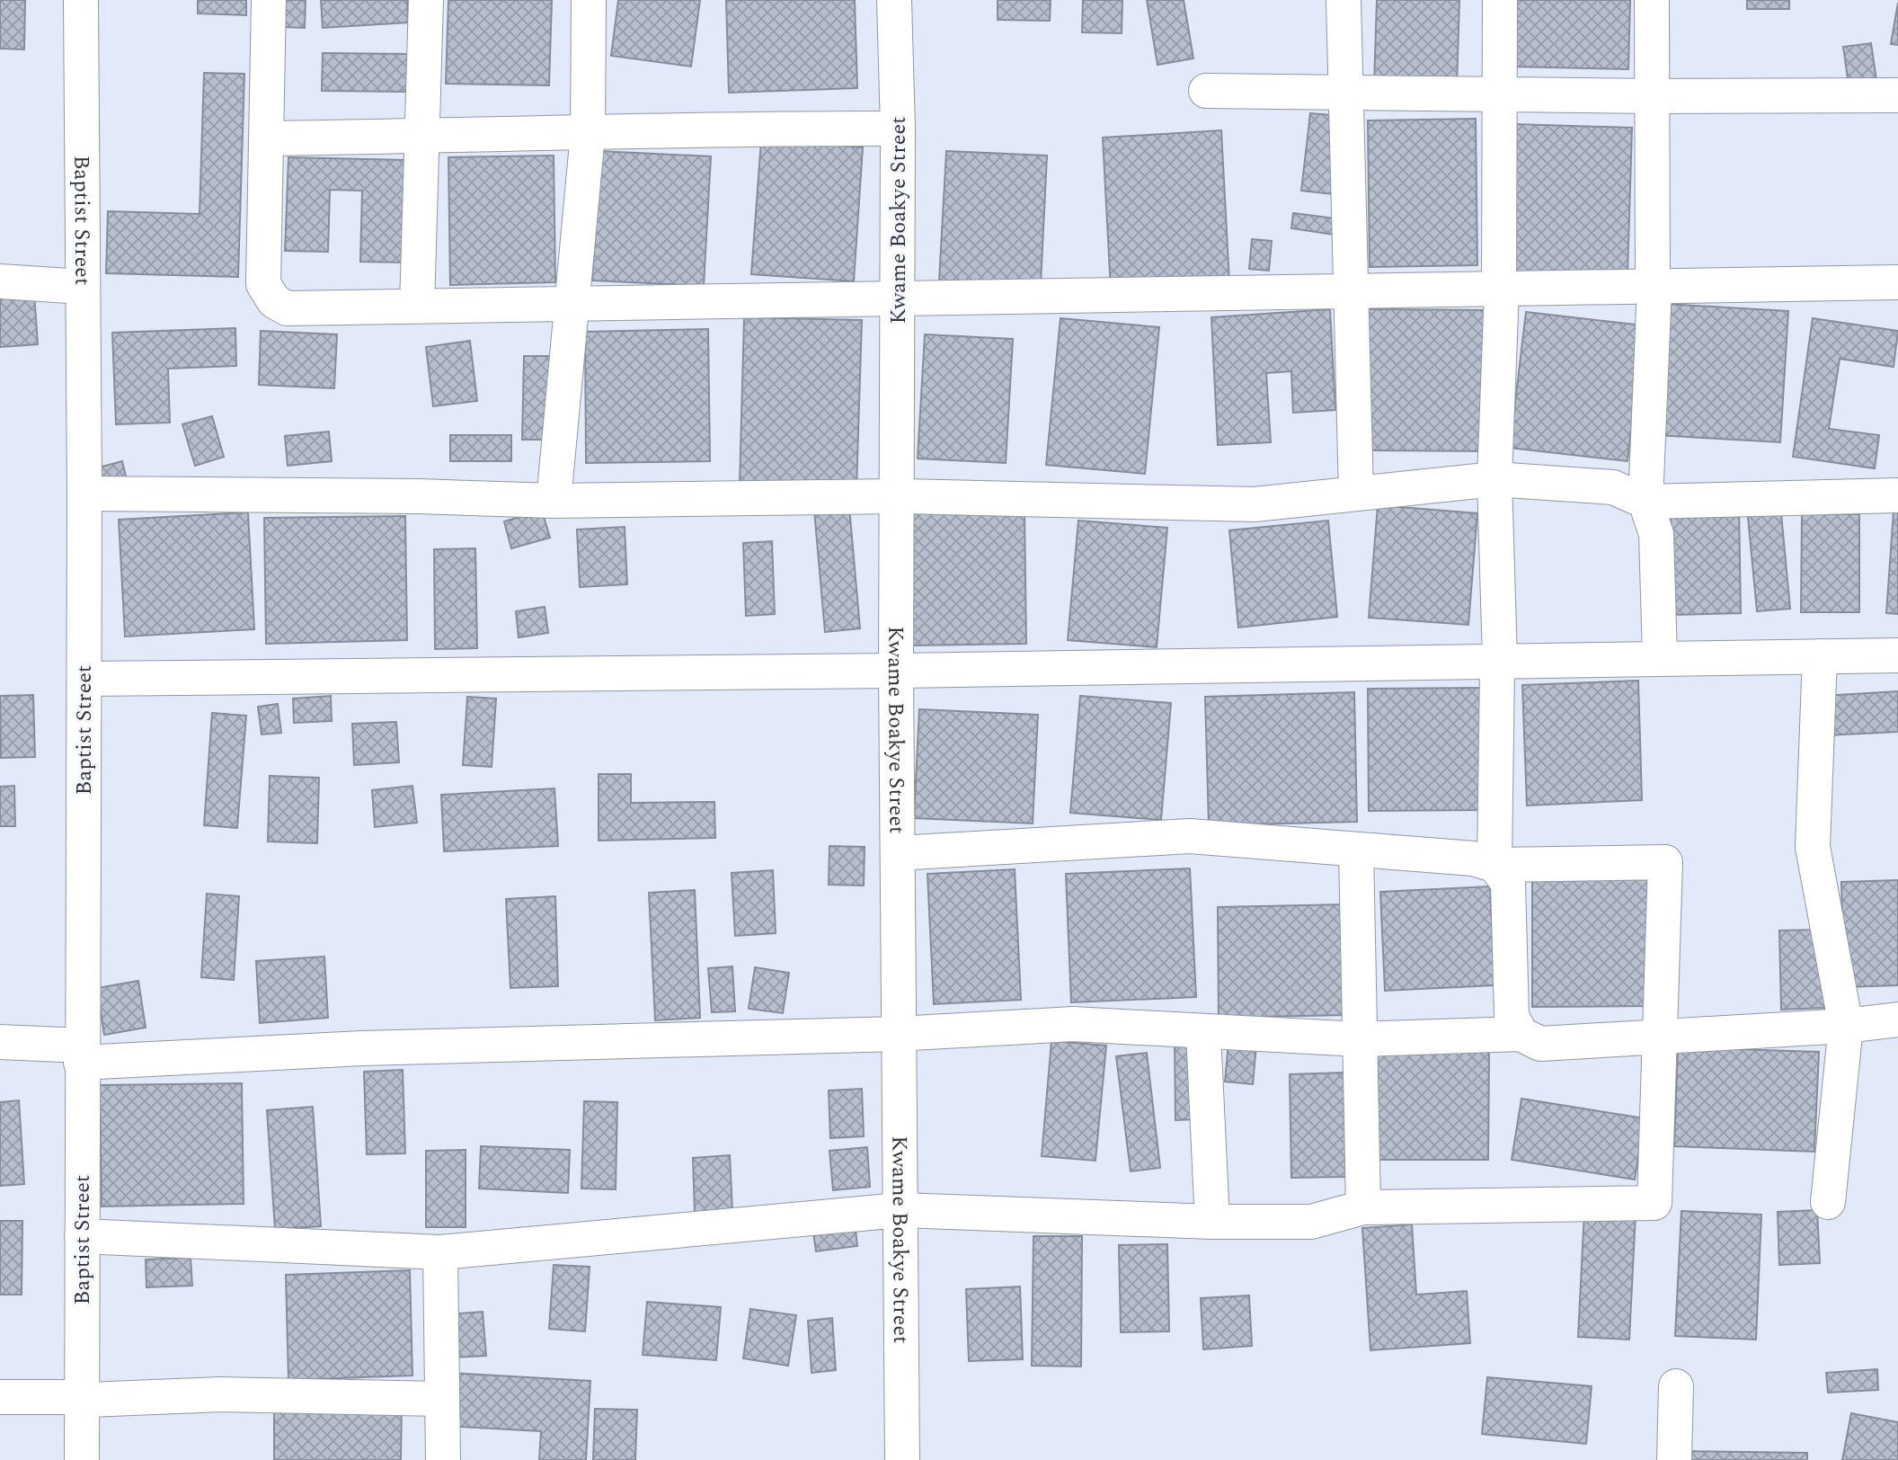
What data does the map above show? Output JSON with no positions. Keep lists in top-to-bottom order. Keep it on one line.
{"streets":{"street":["Baptist Street","Kwame Boakye Street"]}}
